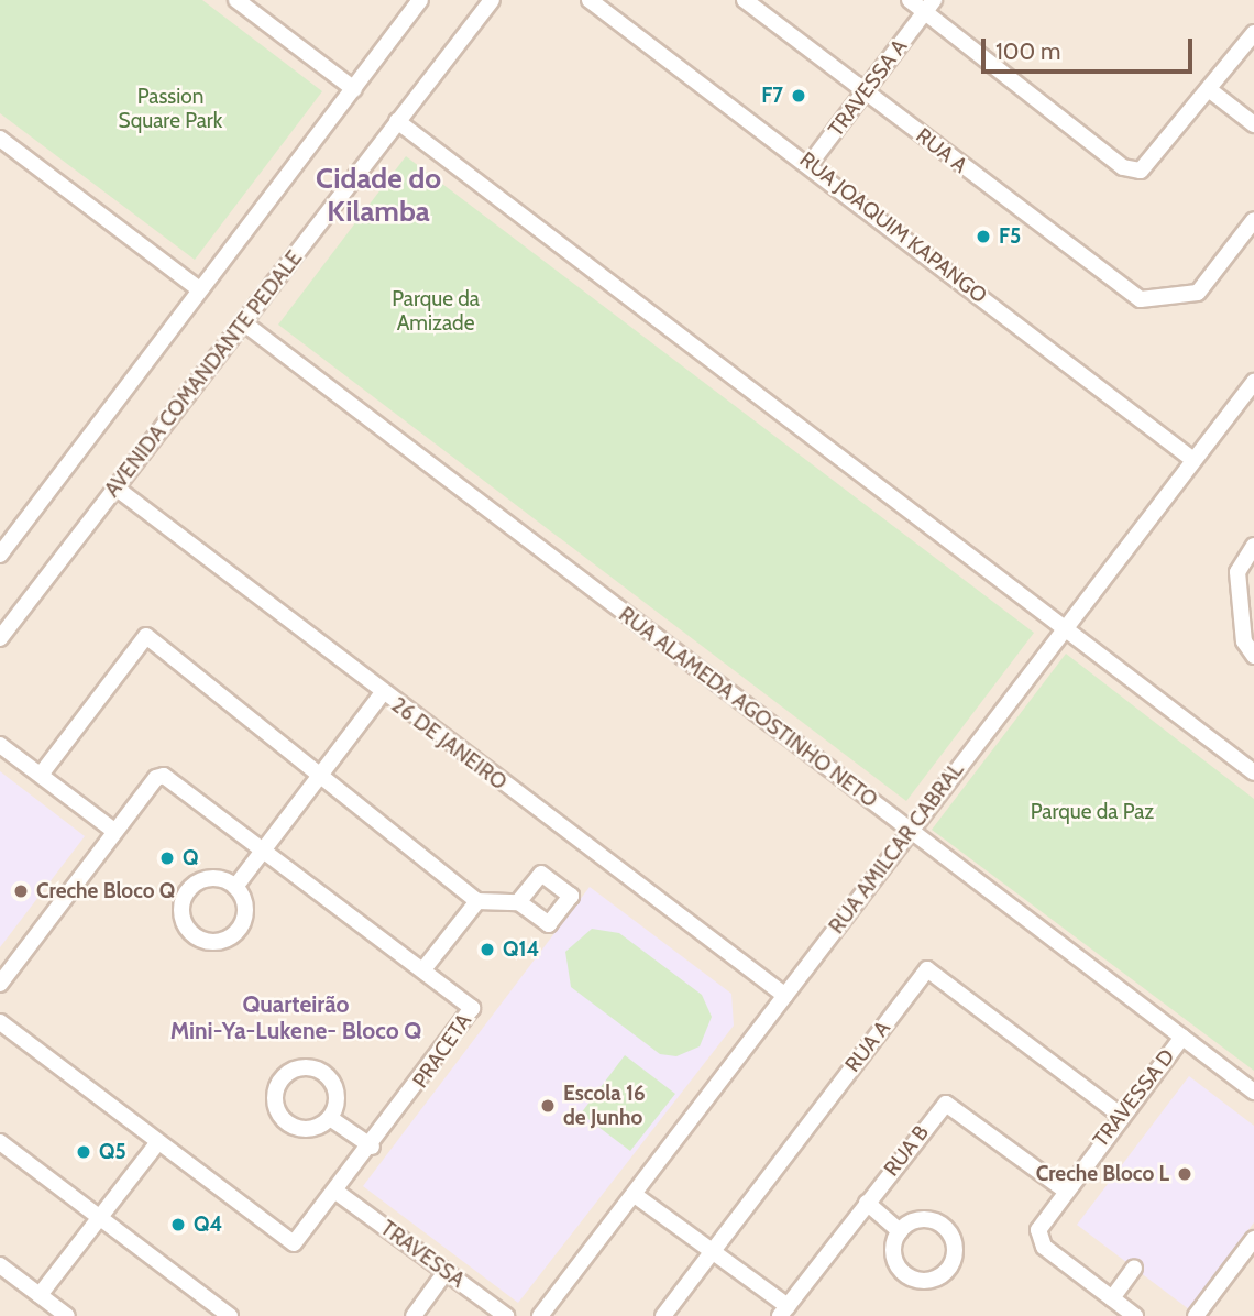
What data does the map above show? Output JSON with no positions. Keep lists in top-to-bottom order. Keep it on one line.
{"streets":{"street":["TRAVESSA A","RUA A","RUA JOAQUIM KAPANGO","AVENIDA COMANDANTE PEDALE","RUA ALAMEDA AGOSTINHO NETO","26 DE JANEIRO","RUA AMILCAR CABRAL","PRACETA","TRAVESSA D","RUA B","TRAVESSA"]},"crossings":[["TRAVESSA A","RUA A"],["TRAVESSA A","RUA JOAQUIM KAPANGO"],["RUA A","TRAVESSA D"],["RUA JOAQUIM KAPANGO","RUA AMILCAR CABRAL"],["AVENIDA COMANDANTE PEDALE","RUA ALAMEDA AGOSTINHO NETO"],["AVENIDA COMANDANTE PEDALE","26 DE JANEIRO"],["RUA ALAMEDA AGOSTINHO NETO","RUA AMILCAR CABRAL"],["RUA ALAMEDA AGOSTINHO NETO","TRAVESSA D"],["26 DE JANEIRO","RUA AMILCAR CABRAL"],["PRACETA","TRAVESSA"],["TRAVESSA D","RUA B"]],"districts":["Cidade do Kilamba","Quarteirão Mini-Ya-Lukene- Bloco Q"],"parks":["Passion Square Park","Parque da Amizade","Parque da Paz"],"places":["F7","F5","Q","Creche Bloco Q","Q14","Escola 16 de Junho","Q5","Creche Bloco L","Q4"],"scale_bar":"100 m"}
